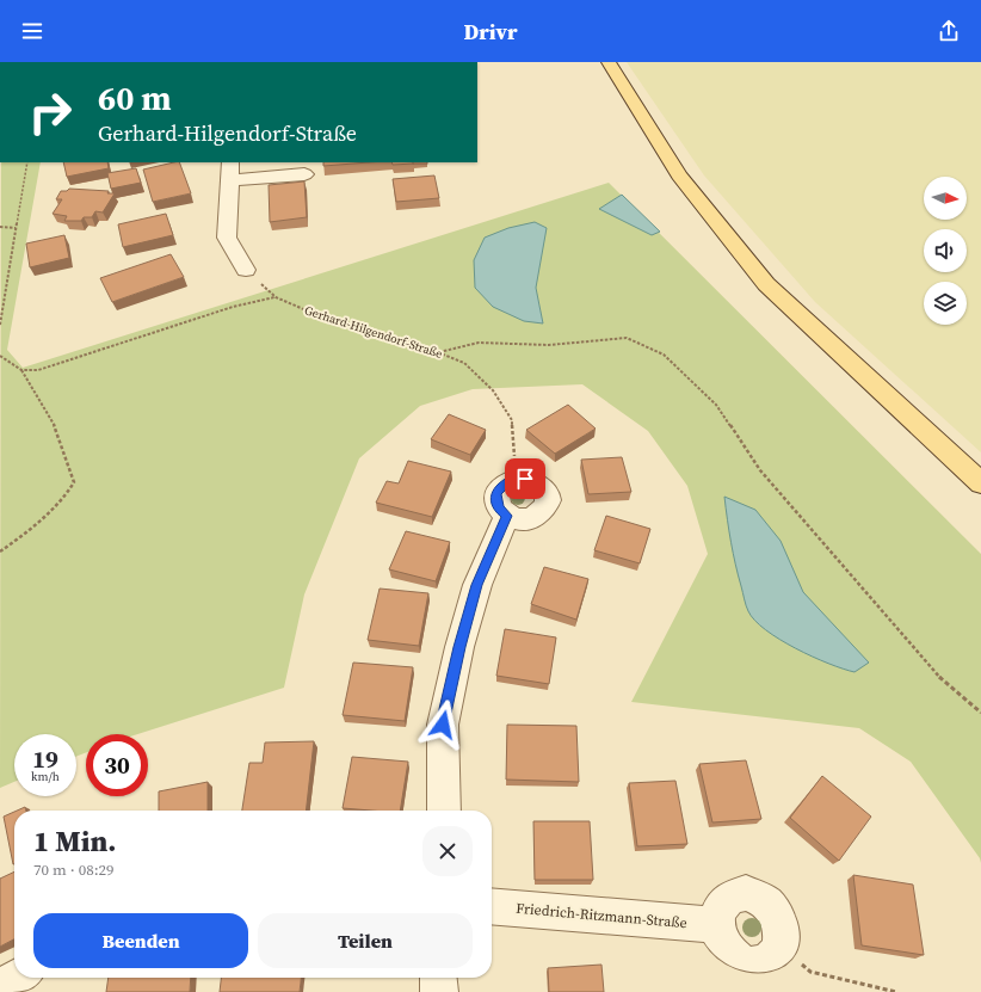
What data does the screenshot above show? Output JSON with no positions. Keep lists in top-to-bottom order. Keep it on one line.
{"streets":{"street":["Friedrich-Ritzmann-Straße"],"path":["Gerhard-Hilgendorf-Straße"]},"north":"right","page":{"header":"Drivr","turn":["60 m","Gerhard-Hilgendorf-Straße"],"speed":"19 km/h","limit":"30","heading":["1 Min.","70 m · 08:29"],"buttons":["Beenden","Teilen"]}}
